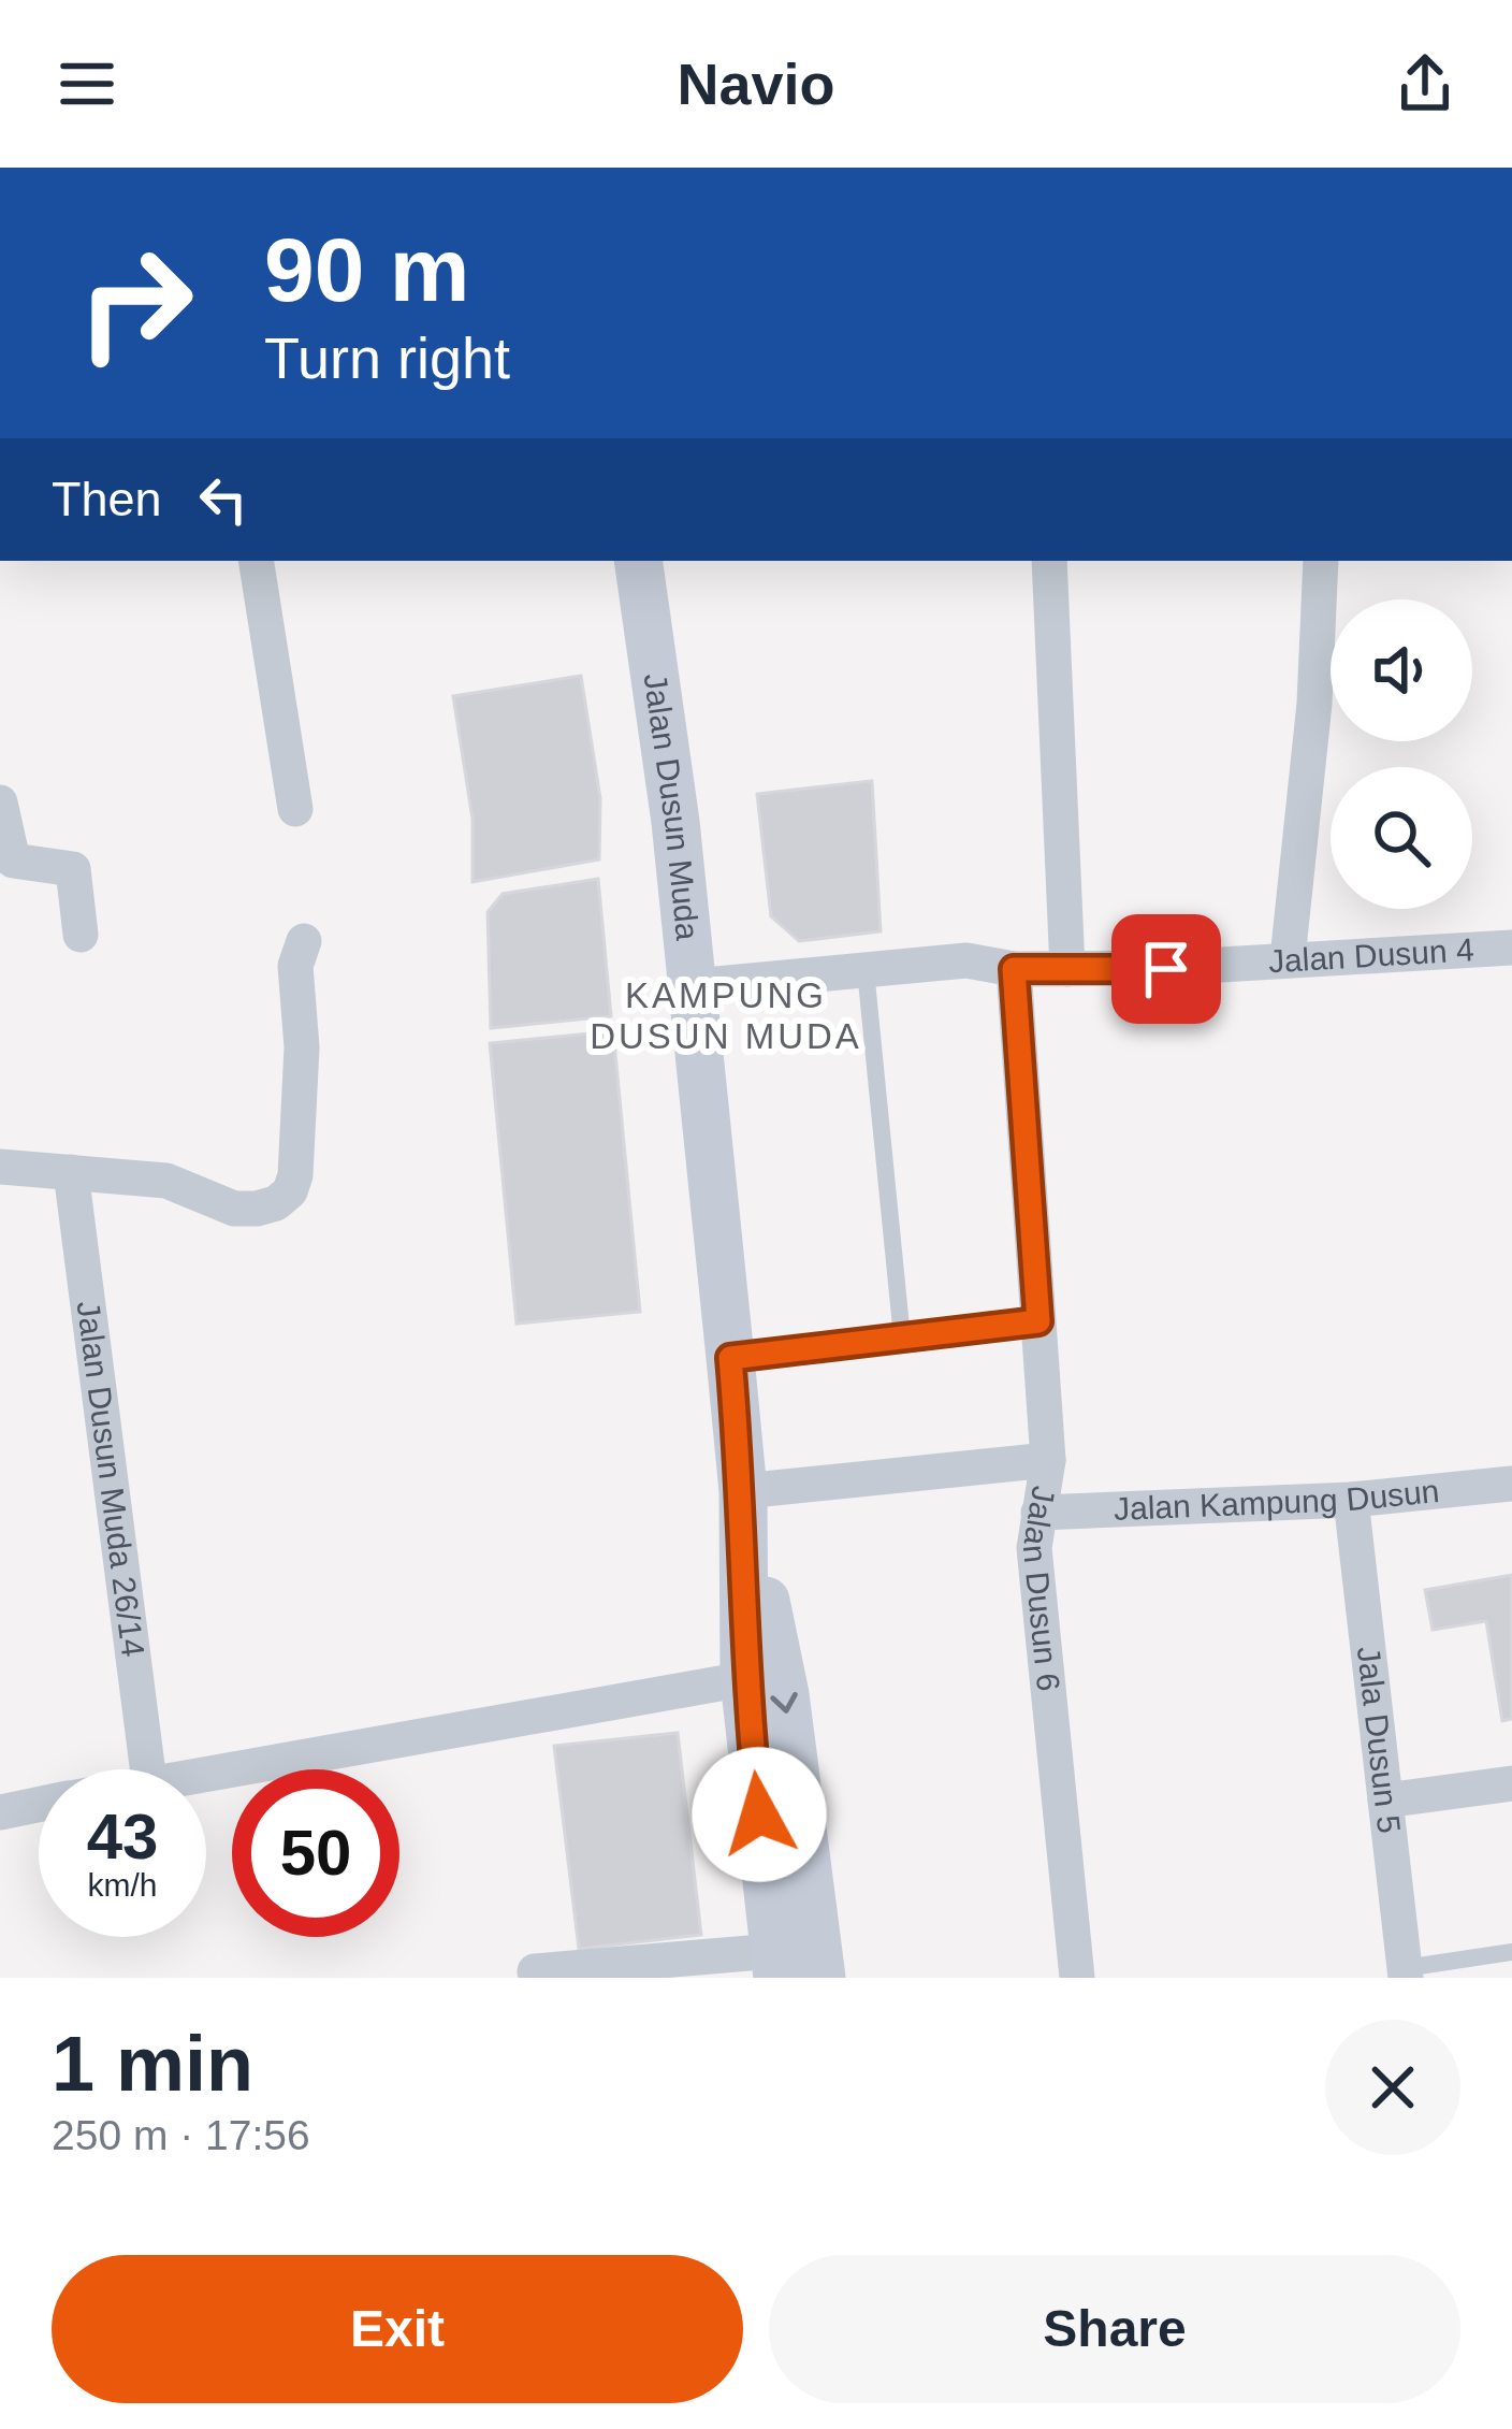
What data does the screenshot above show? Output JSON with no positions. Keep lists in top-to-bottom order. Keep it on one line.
{"streets":{"main road":["Jalan Dusun Muda"],"street":["Jalan Dusun 4","Jalan Dusun Muda 26/14","Jalan Kampung Dusun","Jalan Dusun 6","Jala Dusun 5"]},"crossings":[["Jalan Dusun Muda","Jalan Dusun 4"],["Jalan Dusun 4","Jalan Dusun 6"],["Jalan Kampung Dusun","Jalan Dusun 6"],["Jalan Kampung Dusun","Jala Dusun 5"]],"districts":["KAMPUNG DUSUN MUDA"],"page":{"header":"Navio","turn":["90 m","Turn right"],"then":"Then","speed":"43 km/h","limit":"50","heading":["1 min","250 m · 17:56"],"buttons":["Exit","Share"]}}
